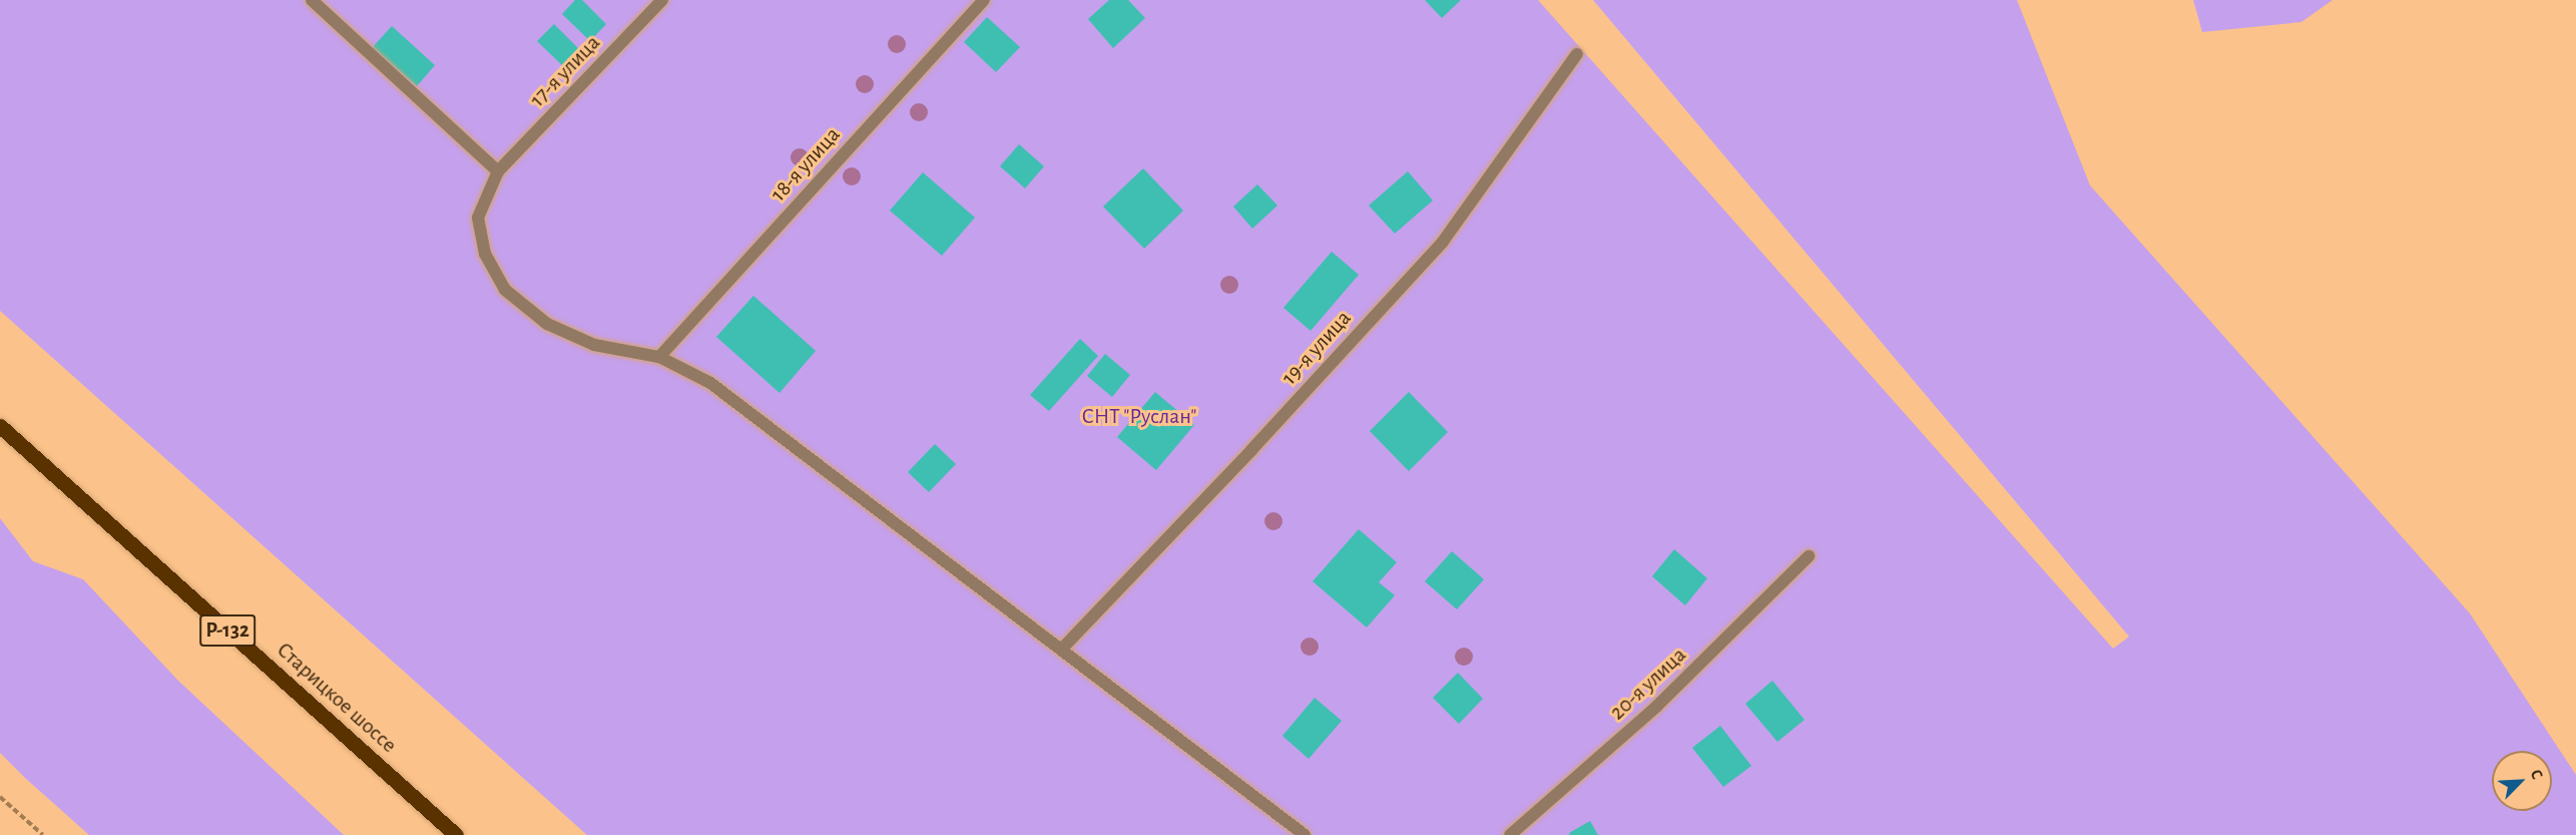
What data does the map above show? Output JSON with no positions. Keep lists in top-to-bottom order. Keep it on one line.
{"streets":{"main road":["Р-132","Старицкое шоссе"],"street":["17-я улица","18-я улица","19-я улица","20-я улица"]},"parks":["СНТ \"Руслан\""],"north":"top right"}
